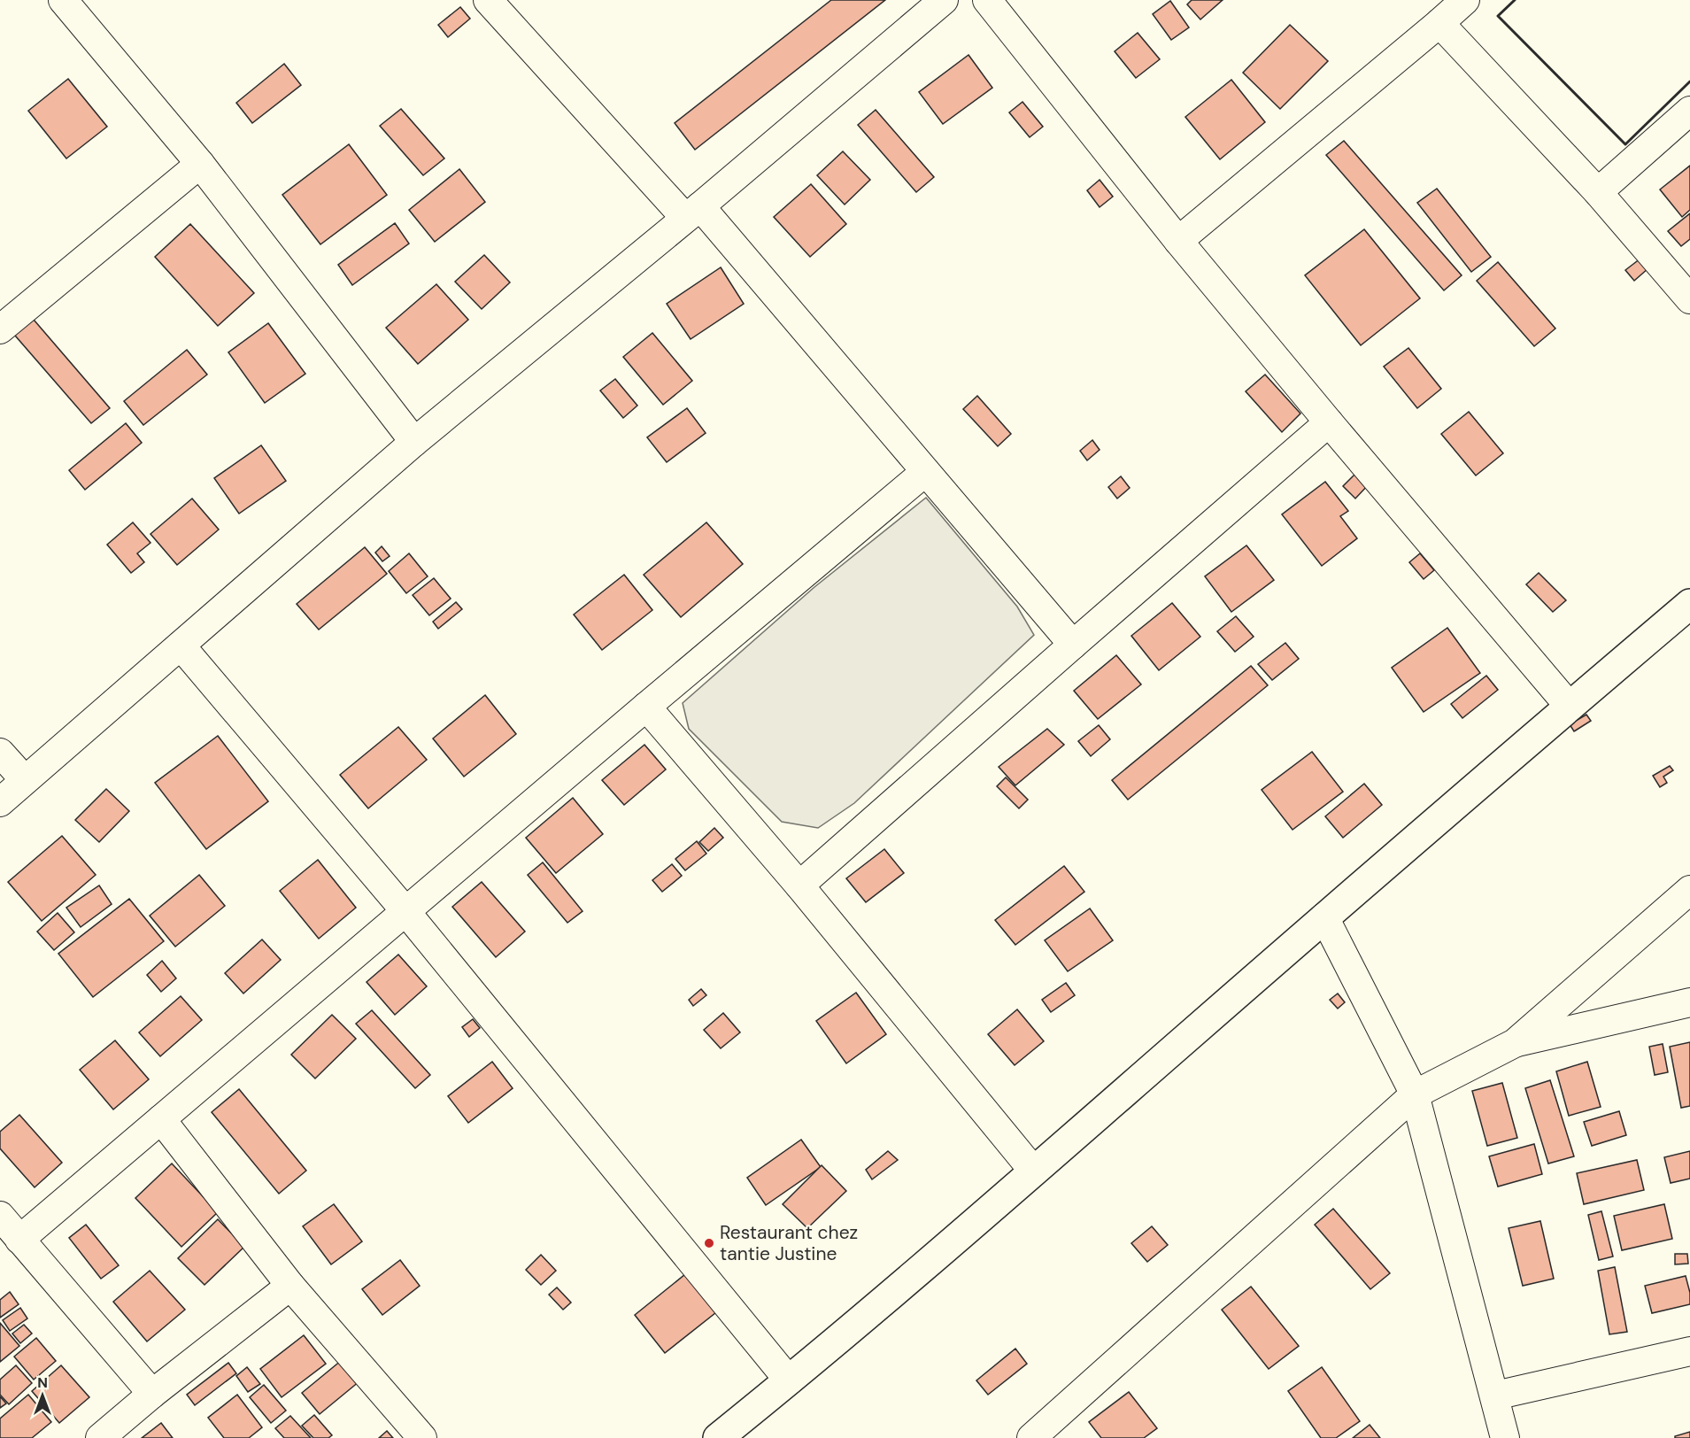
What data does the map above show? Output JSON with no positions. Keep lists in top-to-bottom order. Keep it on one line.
{"places":["Restaurant chez tantie Justine"],"north":"top"}
